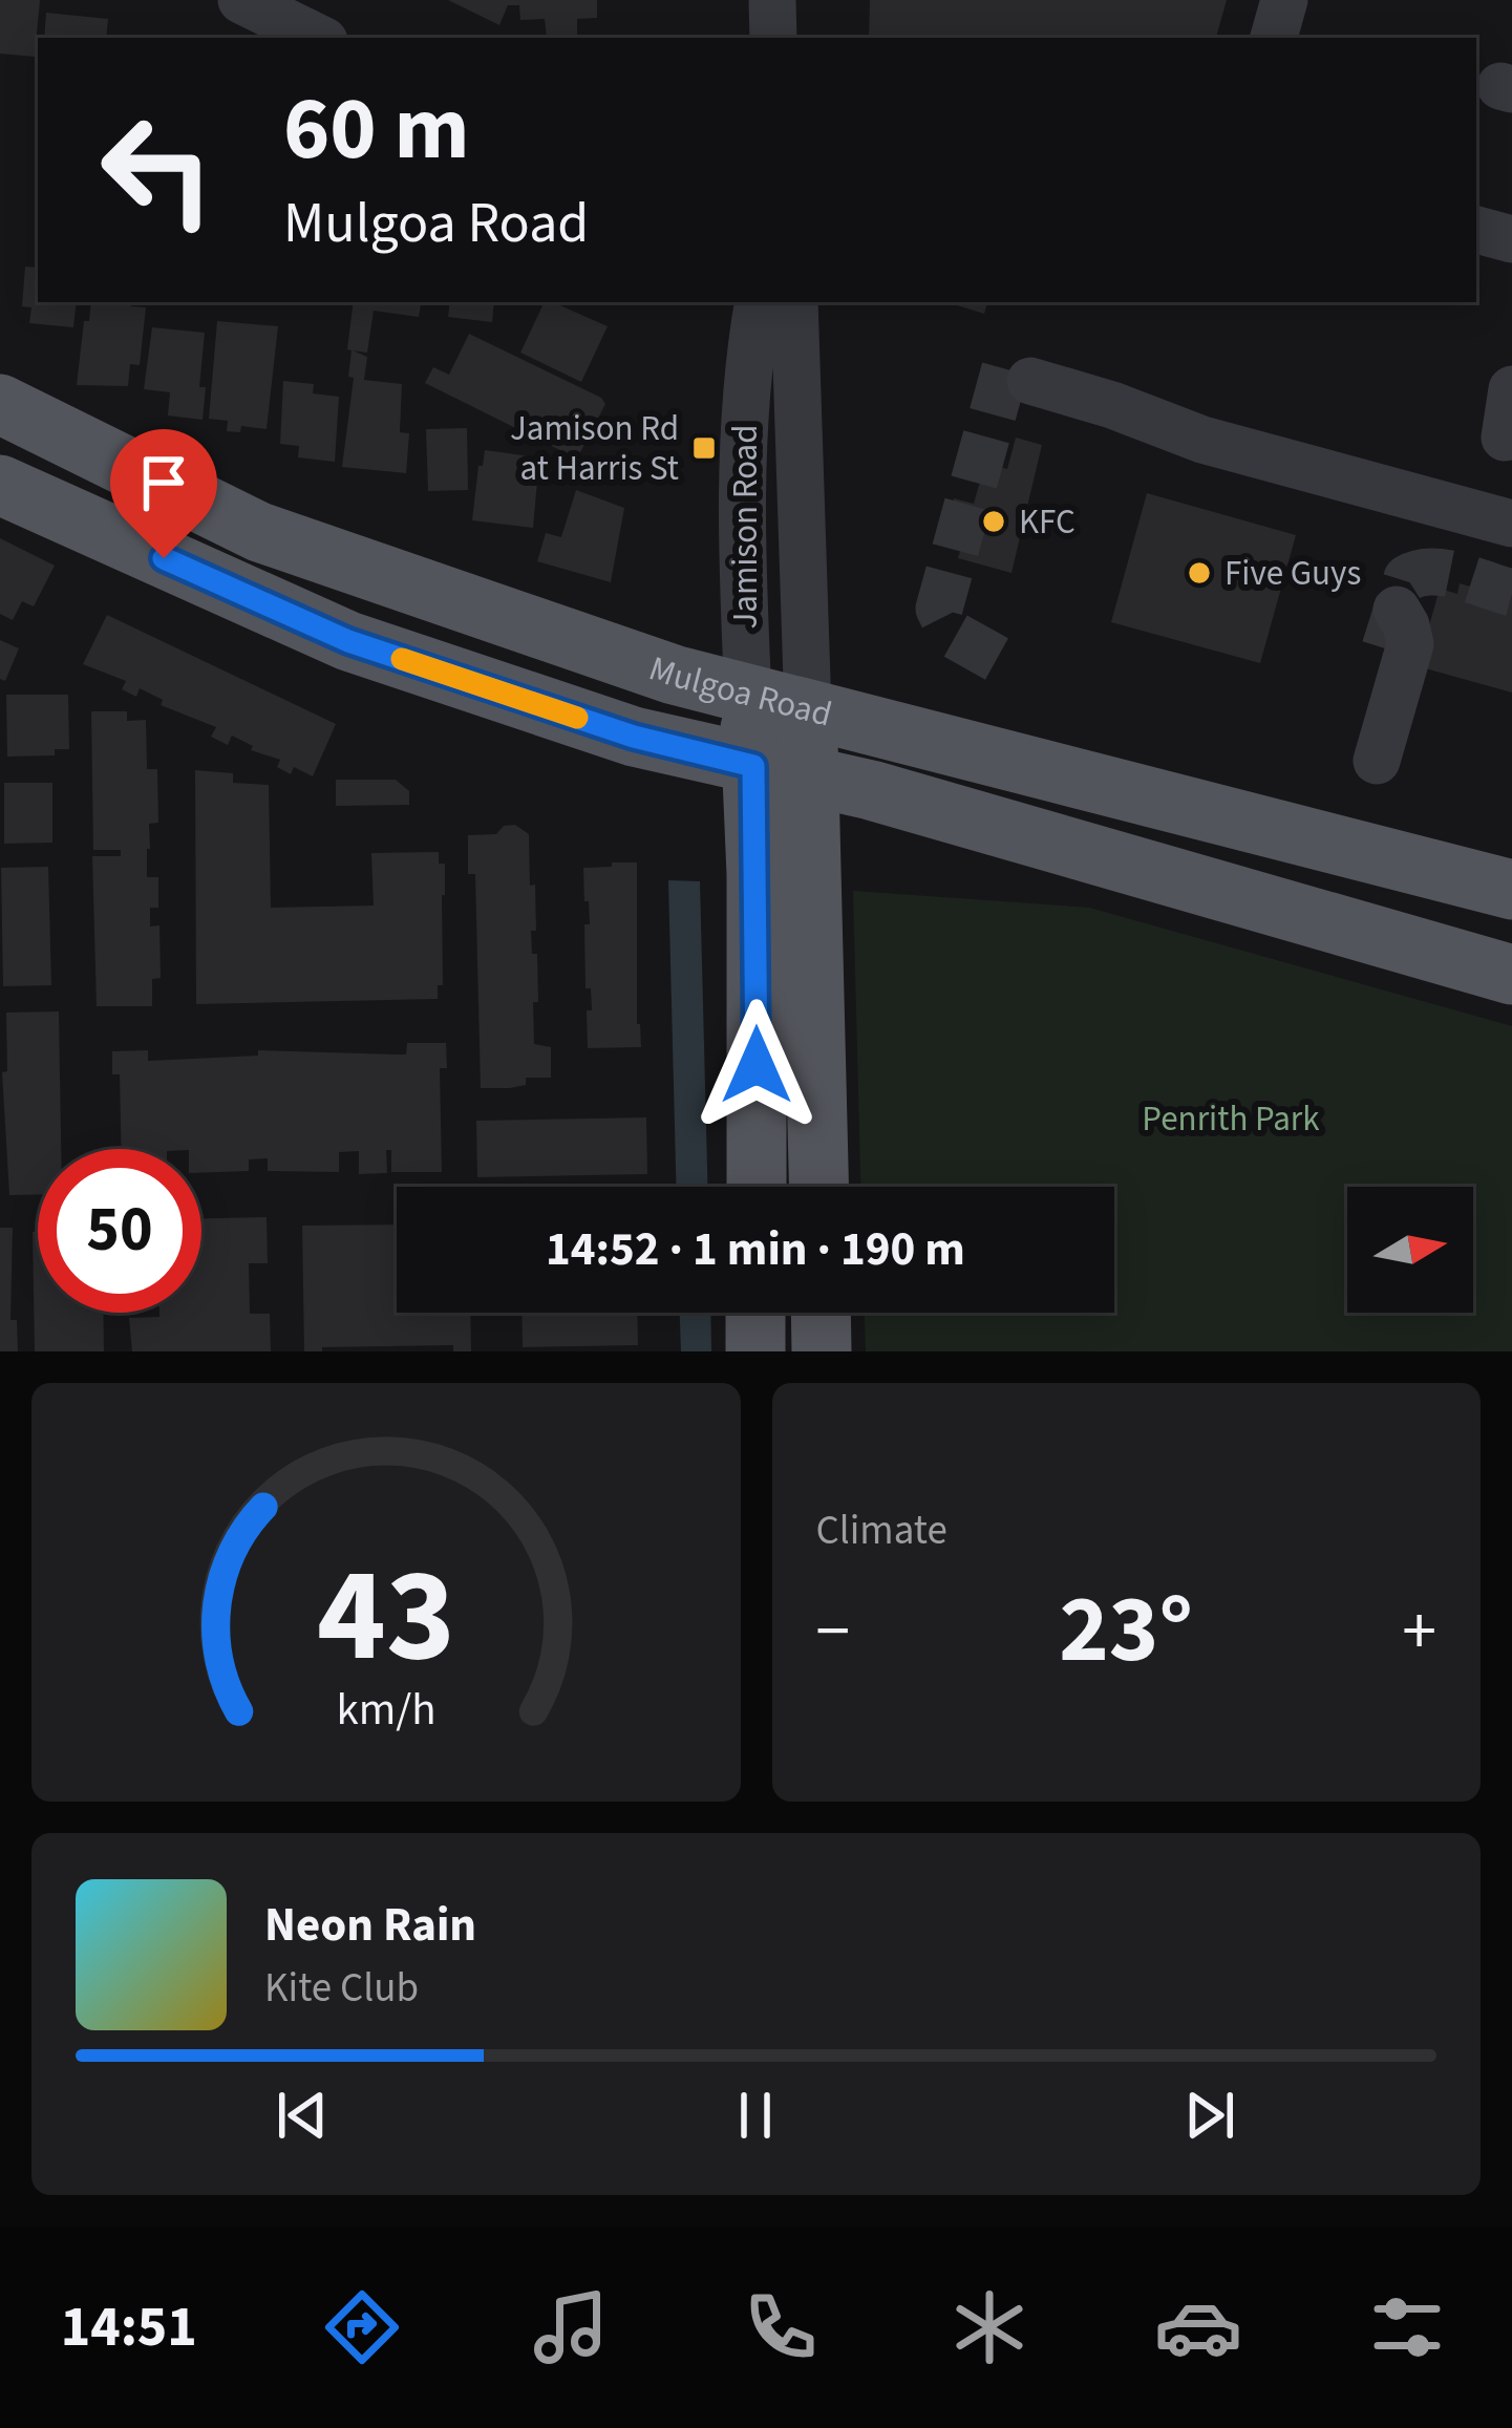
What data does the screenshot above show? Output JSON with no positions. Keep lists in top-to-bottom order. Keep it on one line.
{"streets":{"main road":["Jamison Road","Mulgoa Road"]},"crossings":[["Jamison Road","Mulgoa Road"]],"parks":["Penrith Park"],"places":{"transit":["Jamison Rd at Harris St"],"other":["KFC","Five Guys"]},"north":"right","page":{"turn":["60 m","Mulgoa Road"],"limit":"50","trip":"14:52 · 1 min · 190 m","tile":"Climate","heat":["−","23°","+"],"song":["Neon Rain","Kite Club"],"tabs":"14:51","gauge":["43","km/h"]}}
